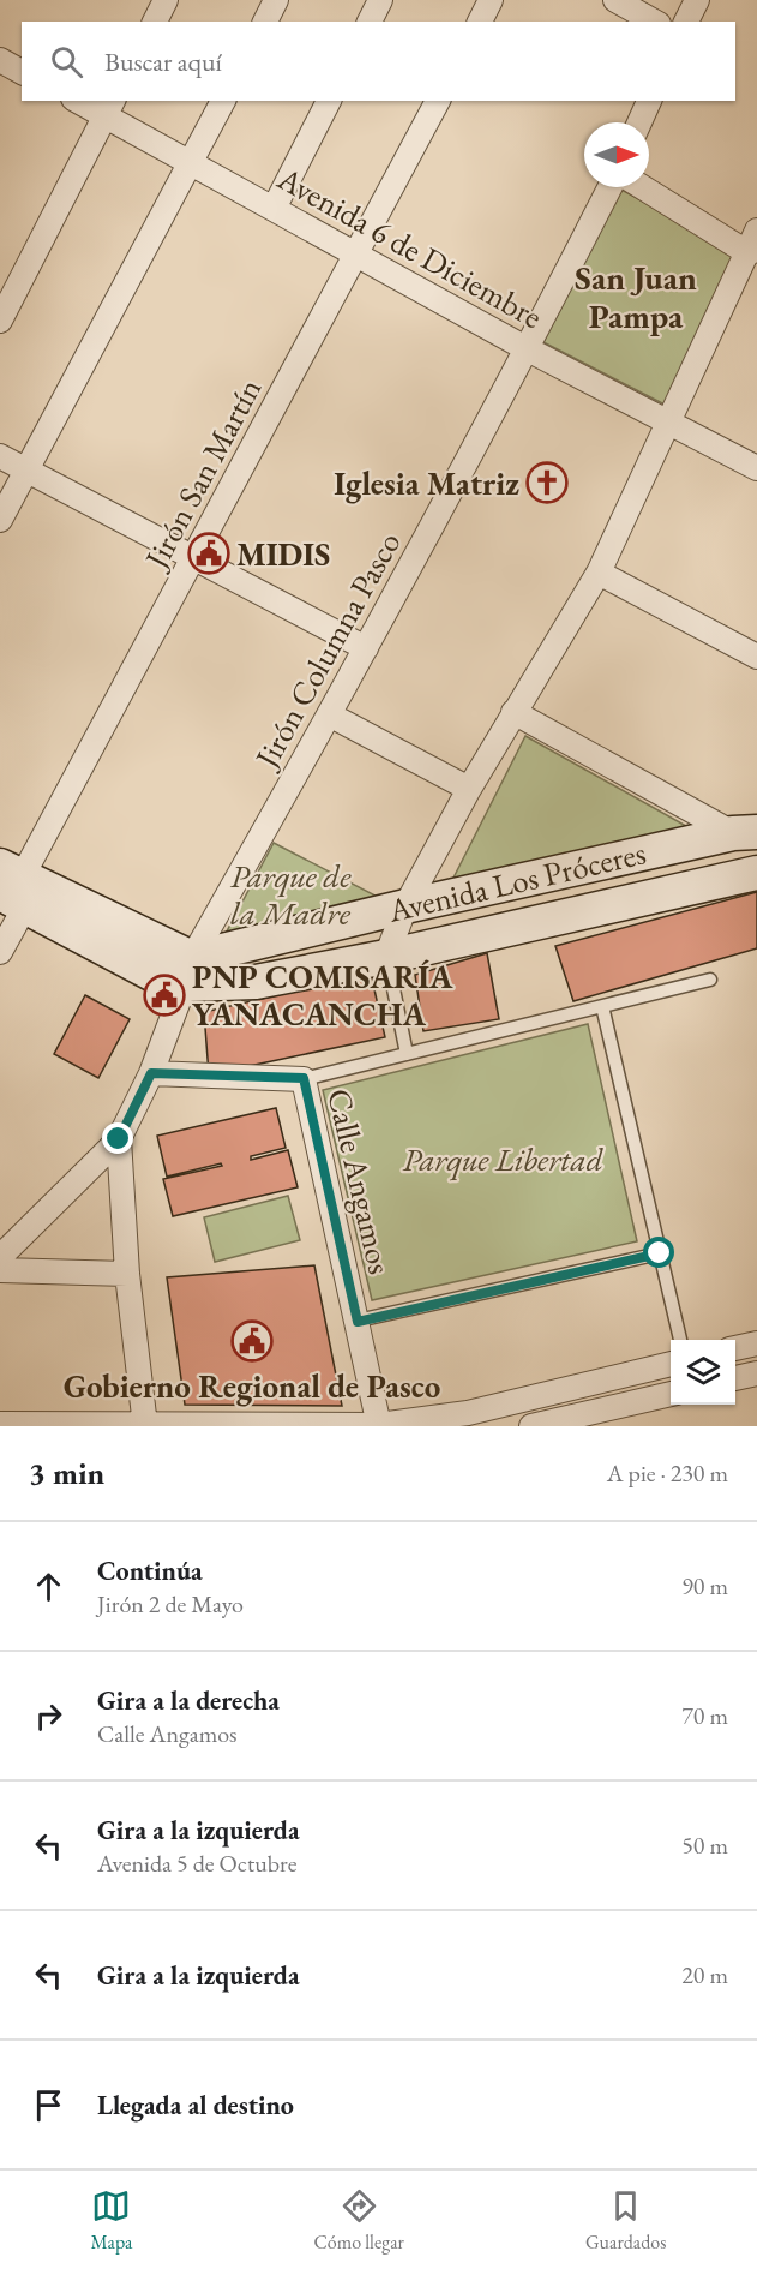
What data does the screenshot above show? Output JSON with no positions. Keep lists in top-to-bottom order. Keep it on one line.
{"streets":{"street":["Avenida 6 de Diciembre","Jirón San Martín","Jirón Columna Pasco","Avenida Los Próceres","Calle Angamos"]},"crossings":[["Avenida 6 de Diciembre","Jirón San Martín"],["Avenida 6 de Diciembre","Jirón Columna Pasco"],["Jirón San Martín","Avenida Los Próceres"],["Jirón Columna Pasco","Avenida Los Próceres"]],"districts":["San Juan Pampa"],"parks":["Parque de la Madre","Parque Libertad"],"places":{"church":["Iglesia Matriz"],"public building":["MIDIS","PNP COMISARÍA YANACANCHA","Gobierno Regional de Pasco"]},"north":"right","page":{"search":"Buscar aquí","heading":["3 min","A pie · 230 m"],"list":[["Continúa","Jirón 2 de Mayo","90 m"],["Gira a la derecha","Calle Angamos","70 m"],["Gira a la izquierda","Avenida 5 de Octubre","50 m"],["Gira a la izquierda","20 m"],"Llegada al destino"],"nav":["Mapa","Cómo llegar","Guardados"]}}
